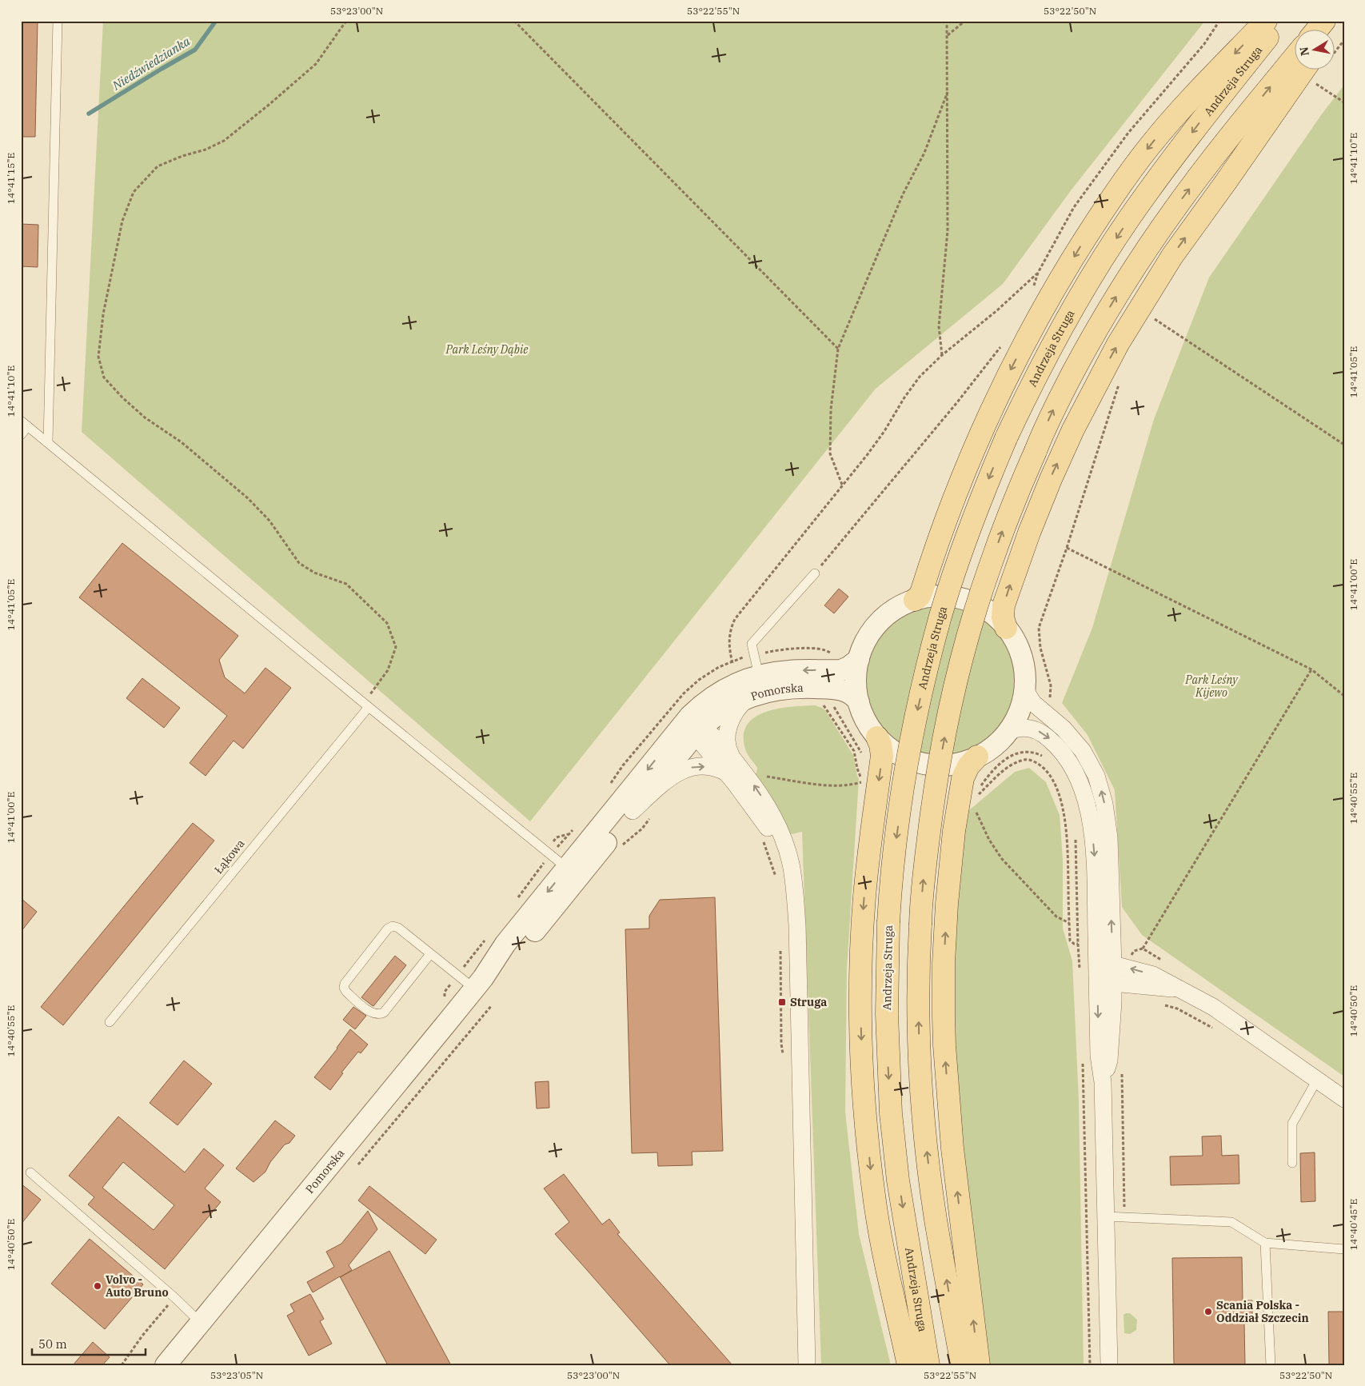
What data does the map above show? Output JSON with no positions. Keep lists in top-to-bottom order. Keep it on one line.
{"streets":{"main road":["Andrzeja Struga"],"street":["Pomorska"],"lane":["Łąkowa"]},"water":["Niedźwiedzianka"],"parks":["Park Leśny Dąbie","Park Leśny Kijewo"],"places":{"transit":["Struga"],"other":["Volvo - Auto Bruno","Scania Polska - Oddział Szczecin"]},"scale_bar":"50 m","north":"left","coordinates":["53°23'00\"N","53°22'55\"N","53°22'50\"N","14°41'10\"E","14°41'15\"E","14°41'05\"E","14°41'00\"E","14°40'55\"E","14°40'50\"E","14°40'45\"E","53°23'05\"N"]}
